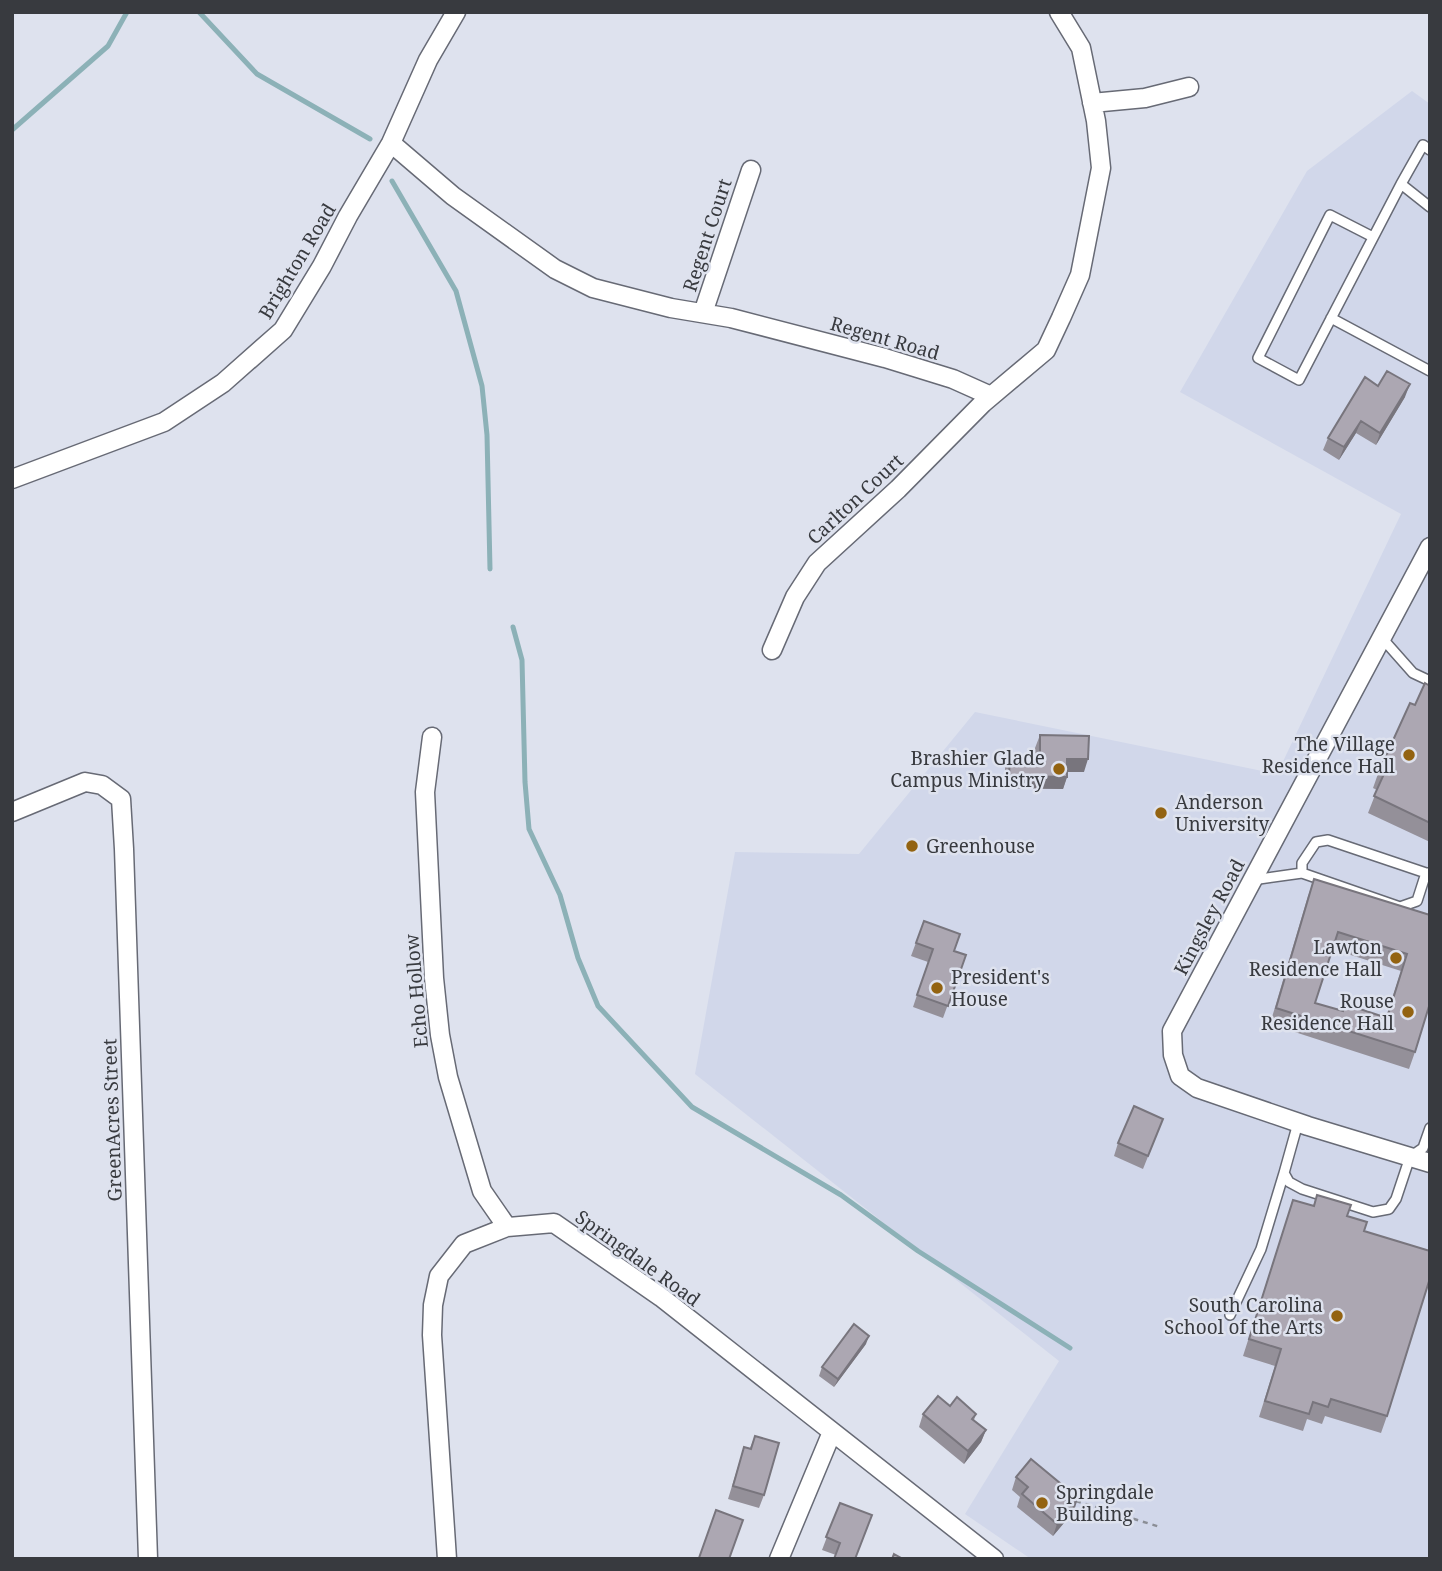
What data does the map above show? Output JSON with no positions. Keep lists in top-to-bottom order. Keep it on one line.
{"streets":{"street":["Regent Court","Brighton Road","Regent Road","Carlton Court","Kingsley Road","Echo Hollow","GreenAcres Street","Springdale Road"]},"crossings":[["Regent Court","Regent Road"],["Brighton Road","Regent Road"],["Regent Road","Carlton Court"],["Echo Hollow","Springdale Road"]],"places":["The Village Residence Hall","Brashier Glade Campus Ministry","Anderson University","Greenhouse","Lawton Residence Hall","President's House","Rouse Residence Hall","South Carolina School of the Arts","Springdale Building"]}
